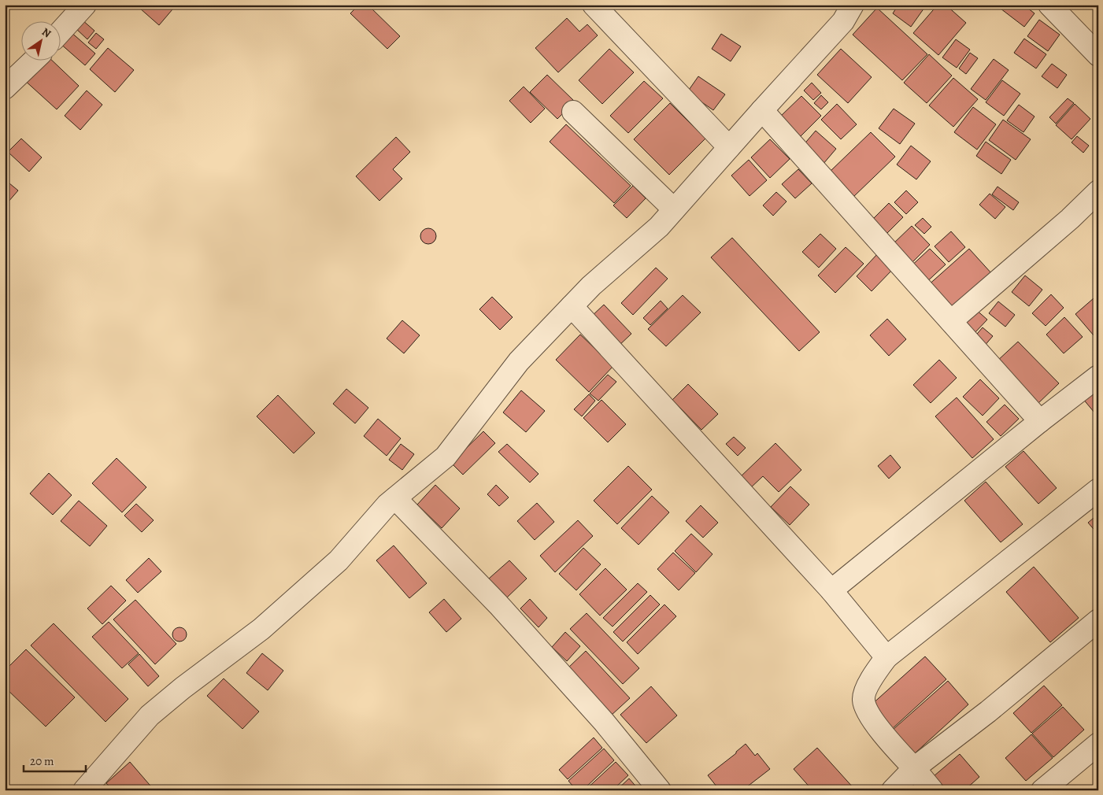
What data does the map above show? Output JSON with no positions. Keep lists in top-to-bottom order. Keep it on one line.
{"scale_bar":"20 m","north":"top right"}
